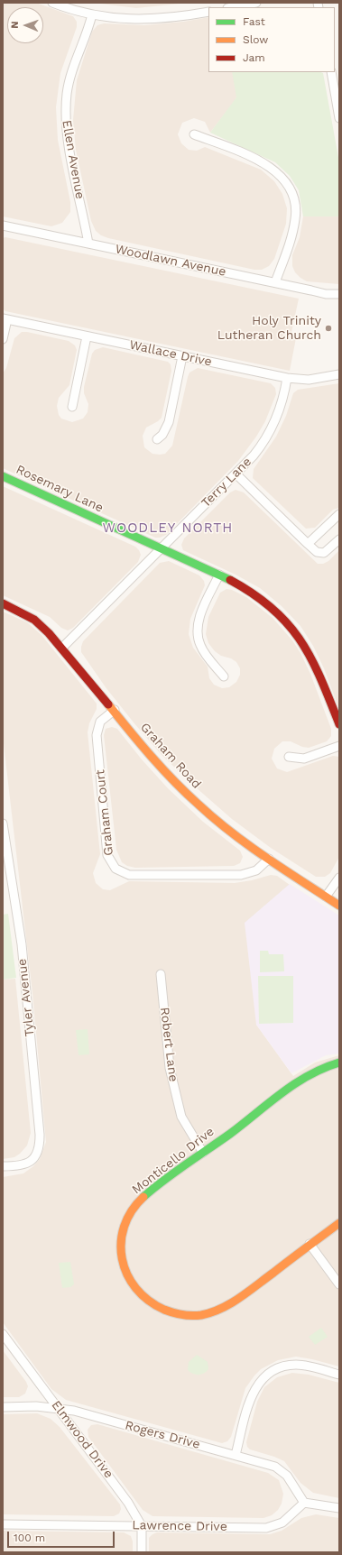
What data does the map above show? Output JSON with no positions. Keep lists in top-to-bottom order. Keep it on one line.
{"streets":{"street":["Ellen Avenue","Woodlawn Avenue","Wallace Drive","Terry Lane","Rosemary Lane","Graham Road","Graham Court","Tyler Avenue","Robert Lane","Monticello Drive","Rogers Drive","Elmwood Drive","Lawrence Drive"]},"crossings":[["Ellen Avenue","Woodlawn Avenue"],["Wallace Drive","Terry Lane"],["Terry Lane","Rosemary Lane"],["Terry Lane","Graham Road"],["Graham Road","Graham Court"],["Robert Lane","Monticello Drive"],["Rogers Drive","Elmwood Drive"],["Rogers Drive","Lawrence Drive"],["Elmwood Drive","Lawrence Drive"]],"districts":["WOODLEY NORTH"],"places":["Holy Trinity Lutheran Church"],"legend":["Fast","Slow","Jam"],"scale_bar":"100 m","north":"left"}
